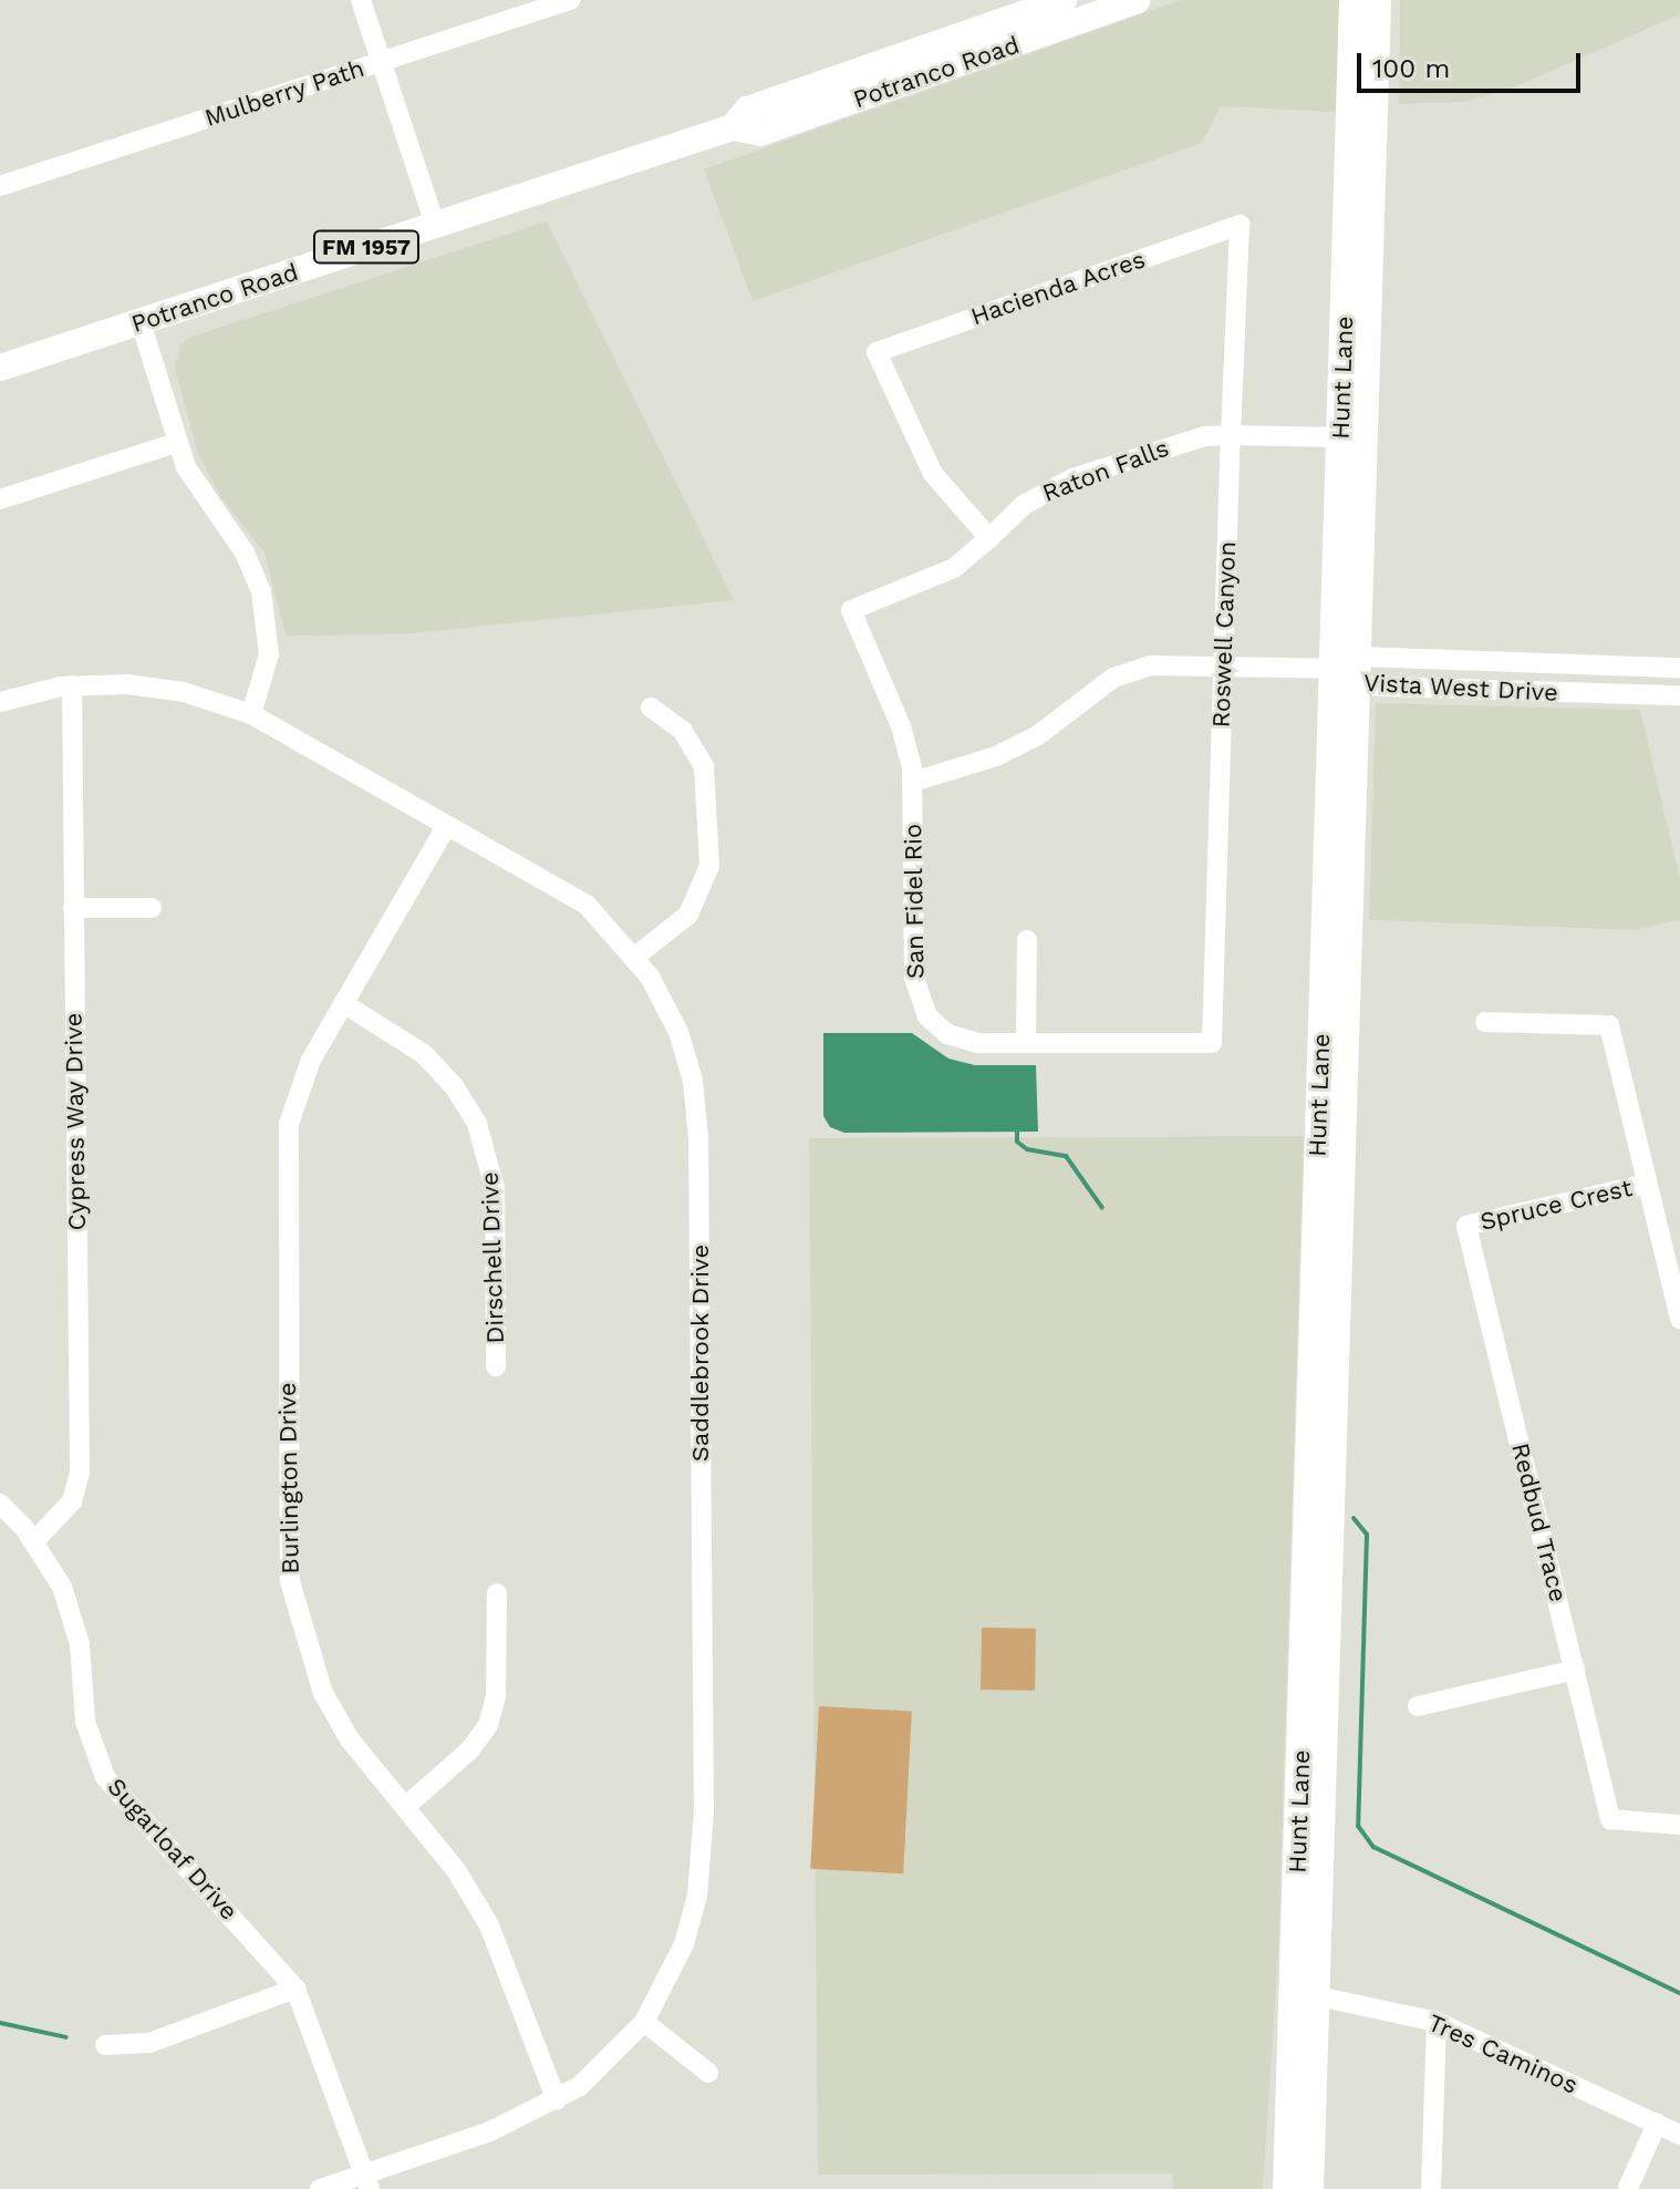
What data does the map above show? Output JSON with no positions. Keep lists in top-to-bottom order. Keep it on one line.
{"streets":{"main road":["Potranco Road","FM 1957","Hunt Lane"],"street":["Mulberry Path","Hacienda Acres","Raton Falls","Roswell Canyon","Vista West Drive","San Fidel Rio","Cypress Way Drive","Spruce Crest","Dirschell Drive","Saddlebrook Drive","Burlington Drive","Redbud Trace","Sugarloaf Drive","Tres Caminos"]},"crossings":[["Hacienda Acres","Raton Falls"],["Hacienda Acres","Roswell Canyon"],["Hunt Lane","Raton Falls"],["Hunt Lane","Vista West Drive"],["Hunt Lane","Tres Caminos"],["Raton Falls","Roswell Canyon"],["Raton Falls","San Fidel Rio"],["Roswell Canyon","San Fidel Rio"],["Cypress Way Drive","Saddlebrook Drive"],["Cypress Way Drive","Sugarloaf Drive"],["Spruce Crest","Redbud Trace"],["Dirschell Drive","Burlington Drive"],["Saddlebrook Drive","Burlington Drive"],["Saddlebrook Drive","Sugarloaf Drive"]],"scale_bar":"100 m"}
